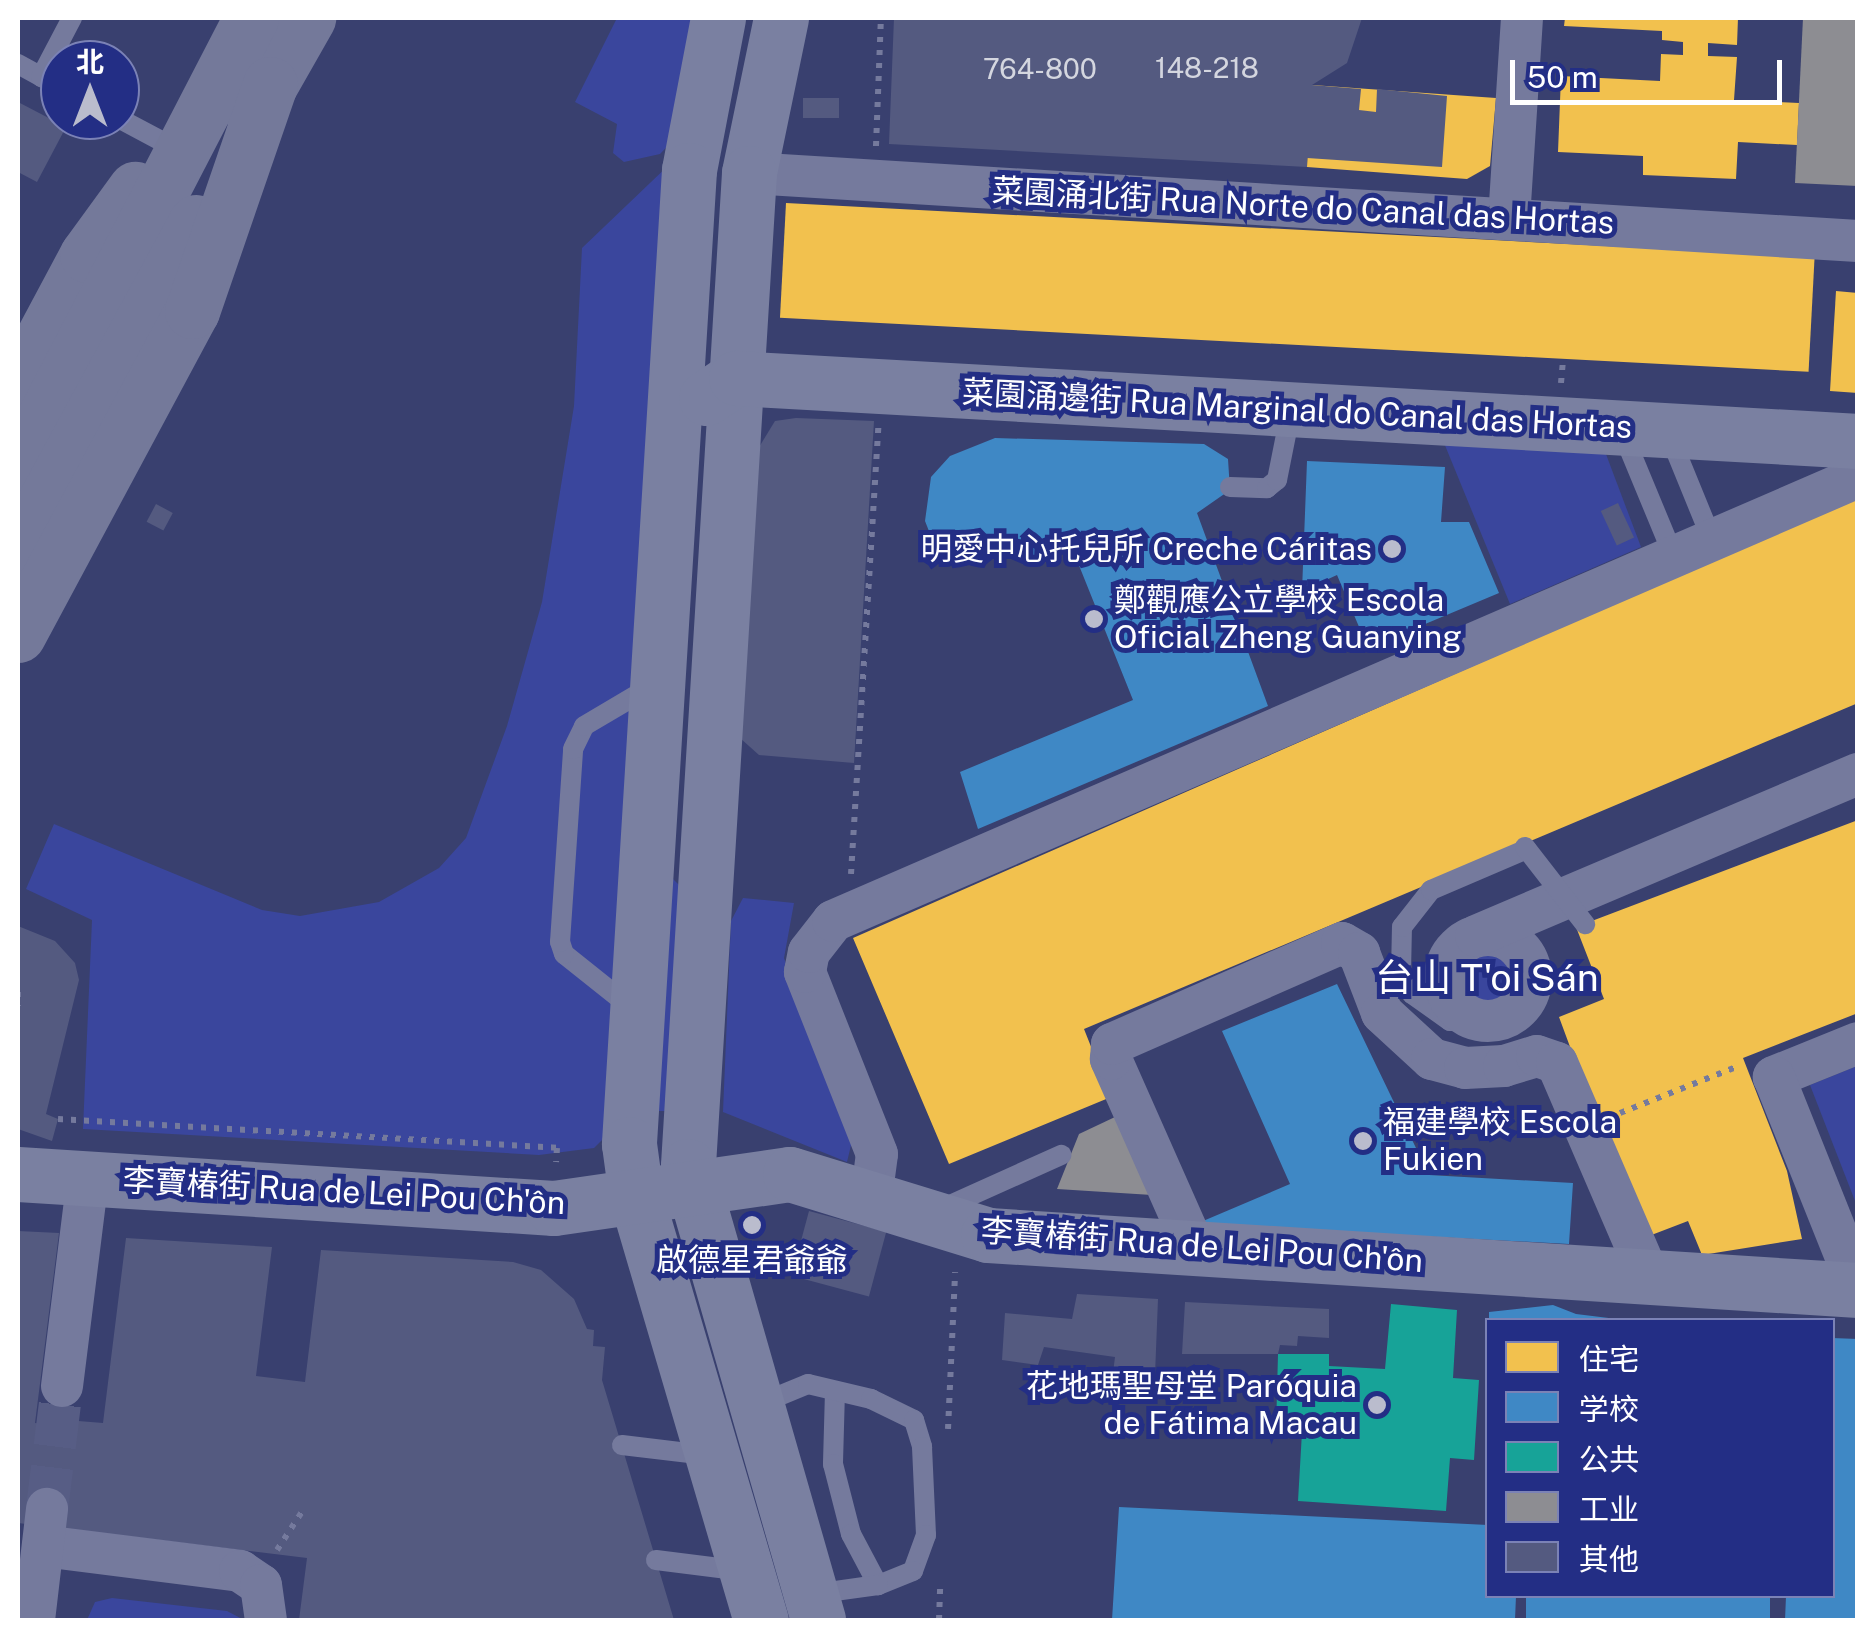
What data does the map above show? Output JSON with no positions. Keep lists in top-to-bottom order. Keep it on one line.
{"streets":{"main road":["菜園涌邊街 Rua Marginal do Canal das Hortas","李寶椿街 Rua de Lei Pou Ch'ôn"],"street":["菜園涌北街 Rua Norte do Canal das Hortas"]},"districts":["台山 T'oi Sán"],"places":["明愛中心托兒所 Creche Cáritas","鄭觀應公立學校 Escola Oficial Zheng Guanying","福建學校 Escola Fukien","啟德星君爺爺","花地瑪聖母堂 Paróquia de Fátima Macau"],"house_numbers":["148-218","764-800"],"legend":["住宅","学校","公共","工业","其他"],"scale_bar":"50 m","north":"top"}
